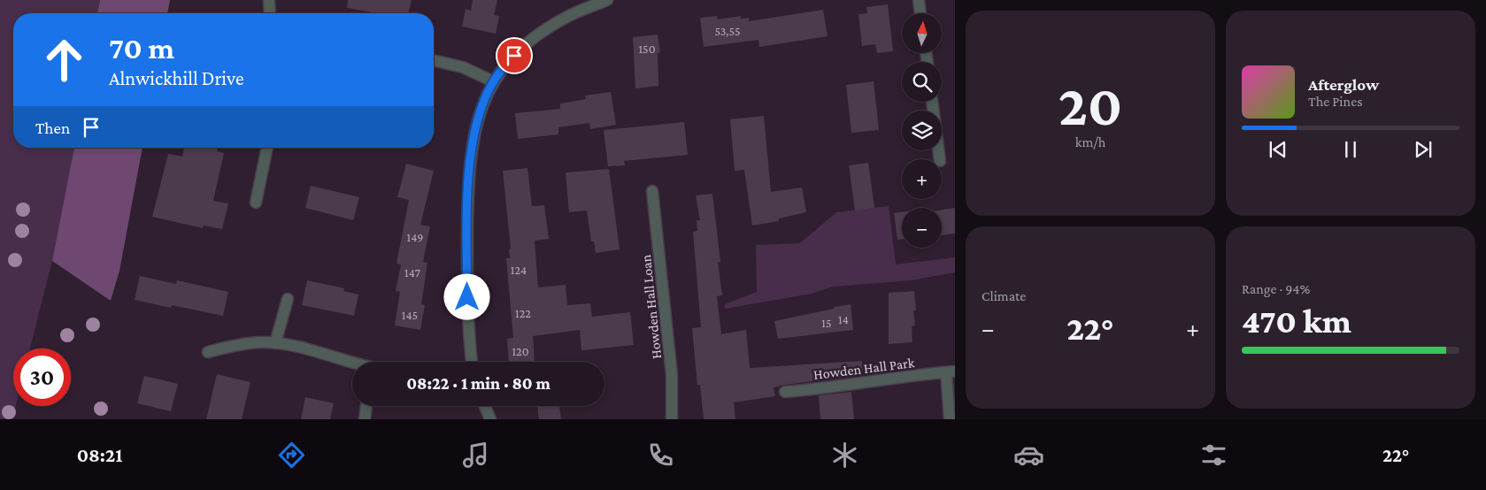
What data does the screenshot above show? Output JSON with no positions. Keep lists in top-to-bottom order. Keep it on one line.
{"streets":{"street":["Howden Hall Loan","Howden Hall Park"]},"house_numbers":["53,55","150","149","124","147","122","145","14","15","120"],"north":"top","page":{"tile":[["20","km/h"],"Climate",["Range · 94%","470 km"]],"map_buttons":["+","−"],"turn":["70 m","Alnwickhill Drive"],"song":["Afterglow","The Pines"],"then":"Then","heat":["−","22°","+"],"limit":"30","trip":"08:22 · 1 min · 80 m","tabs":["08:21","22°"]}}
